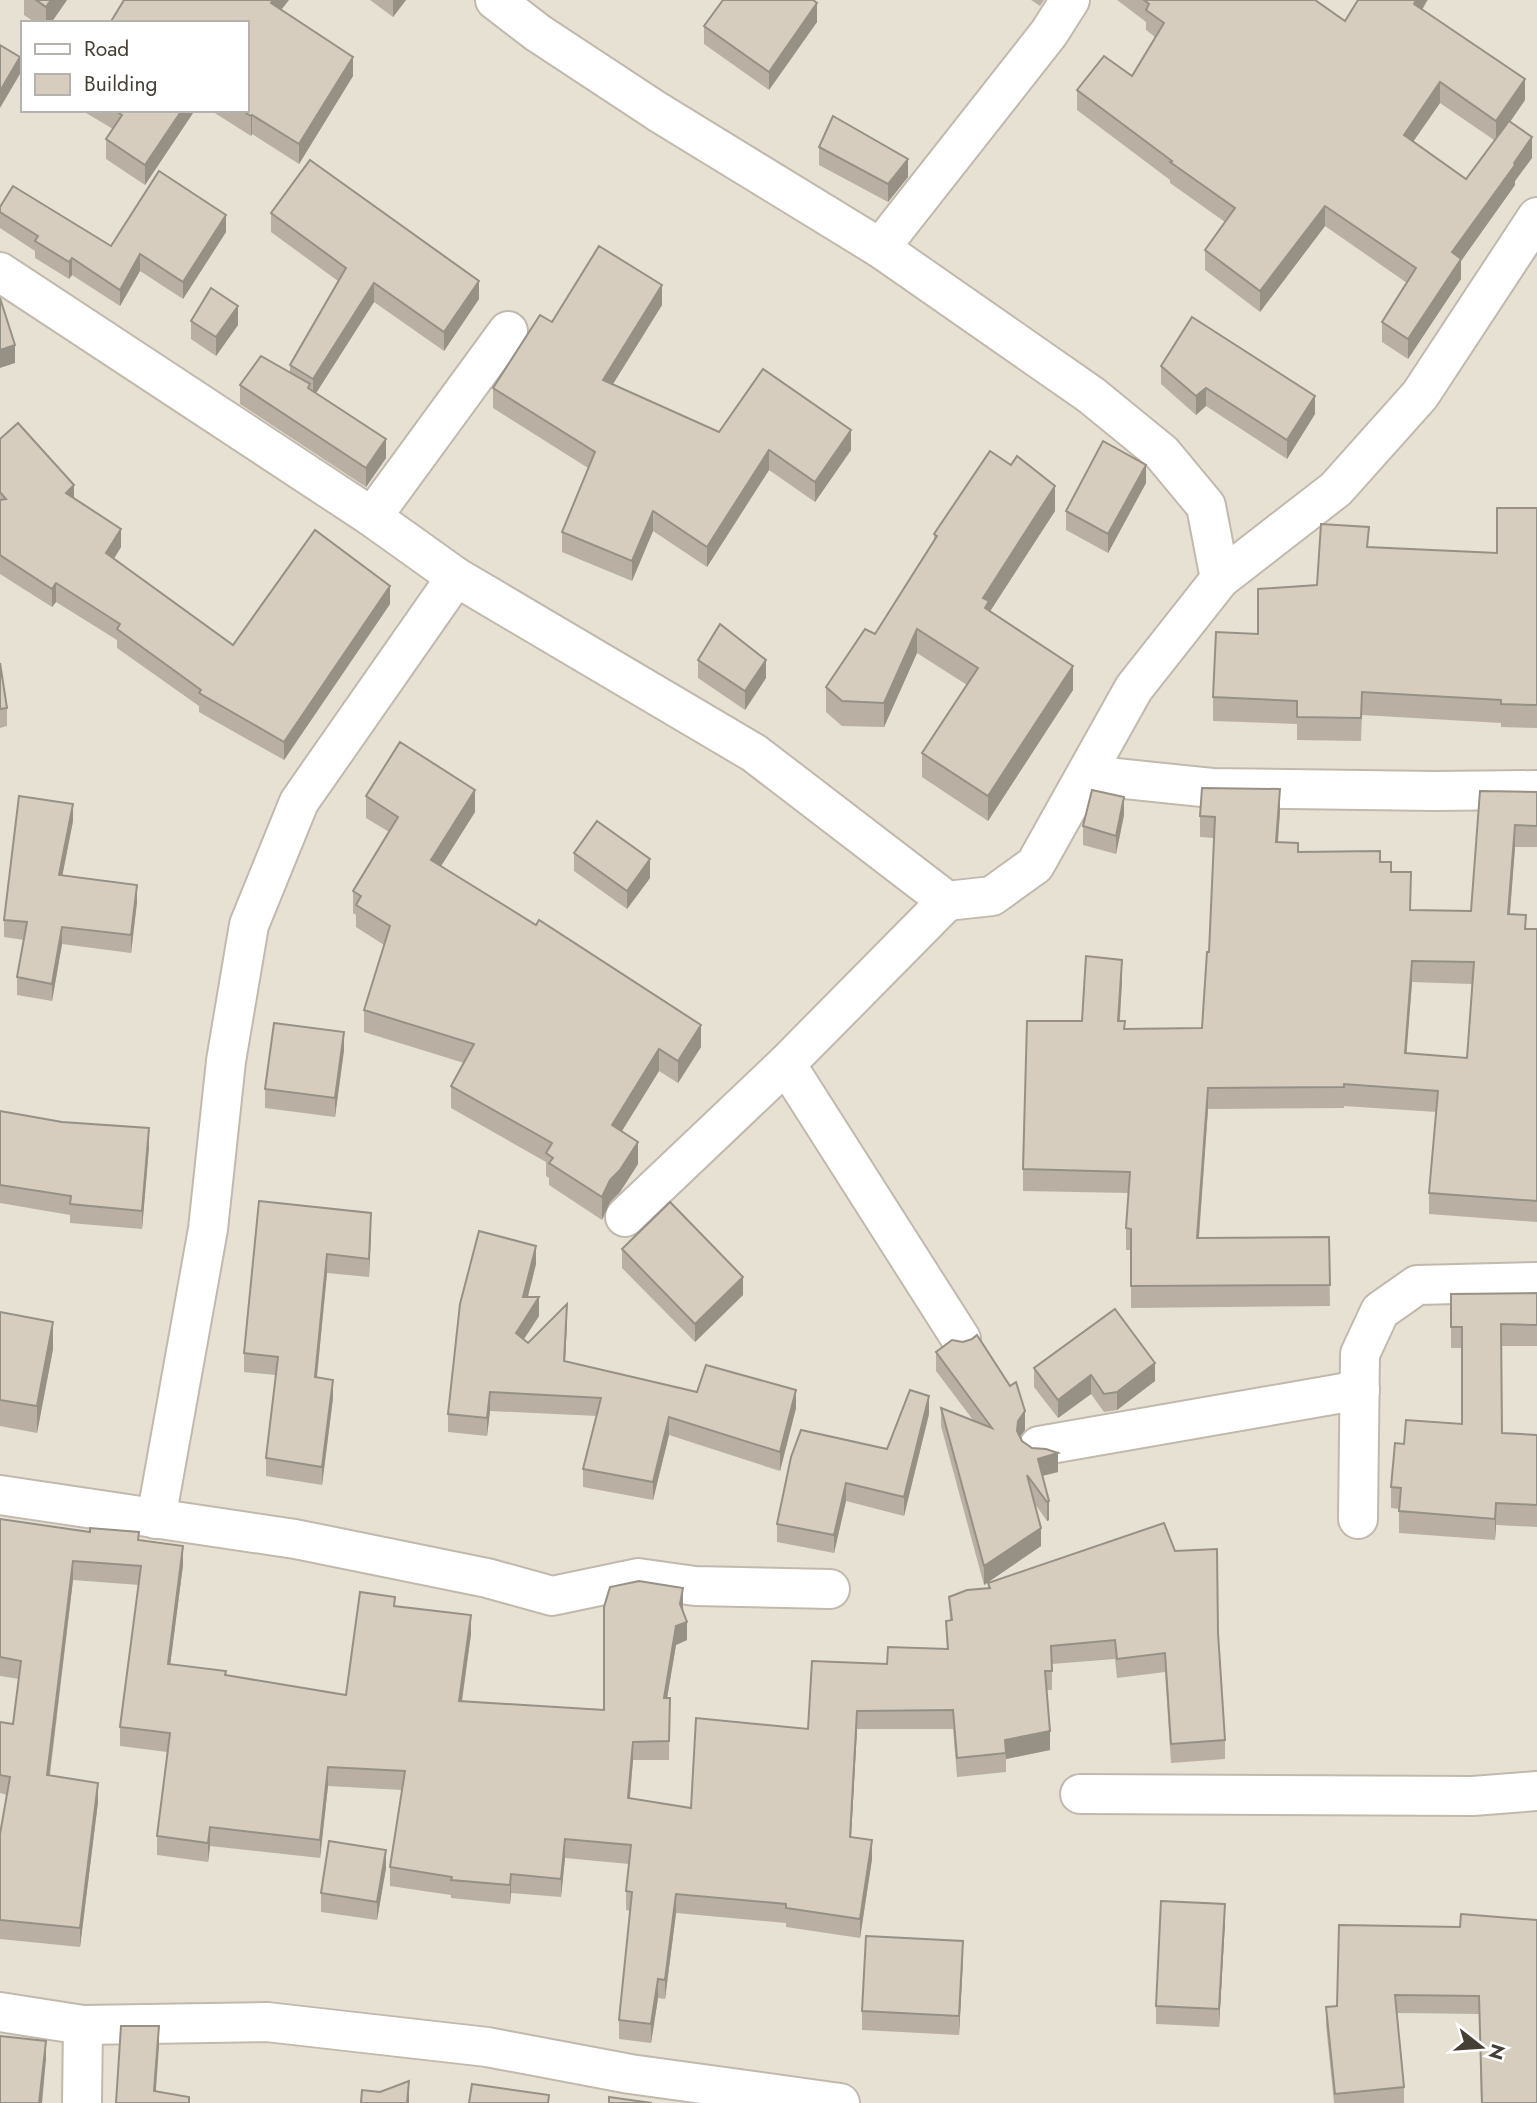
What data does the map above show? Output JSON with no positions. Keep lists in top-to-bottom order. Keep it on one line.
{"legend":["Road","Building"],"north":"right"}
